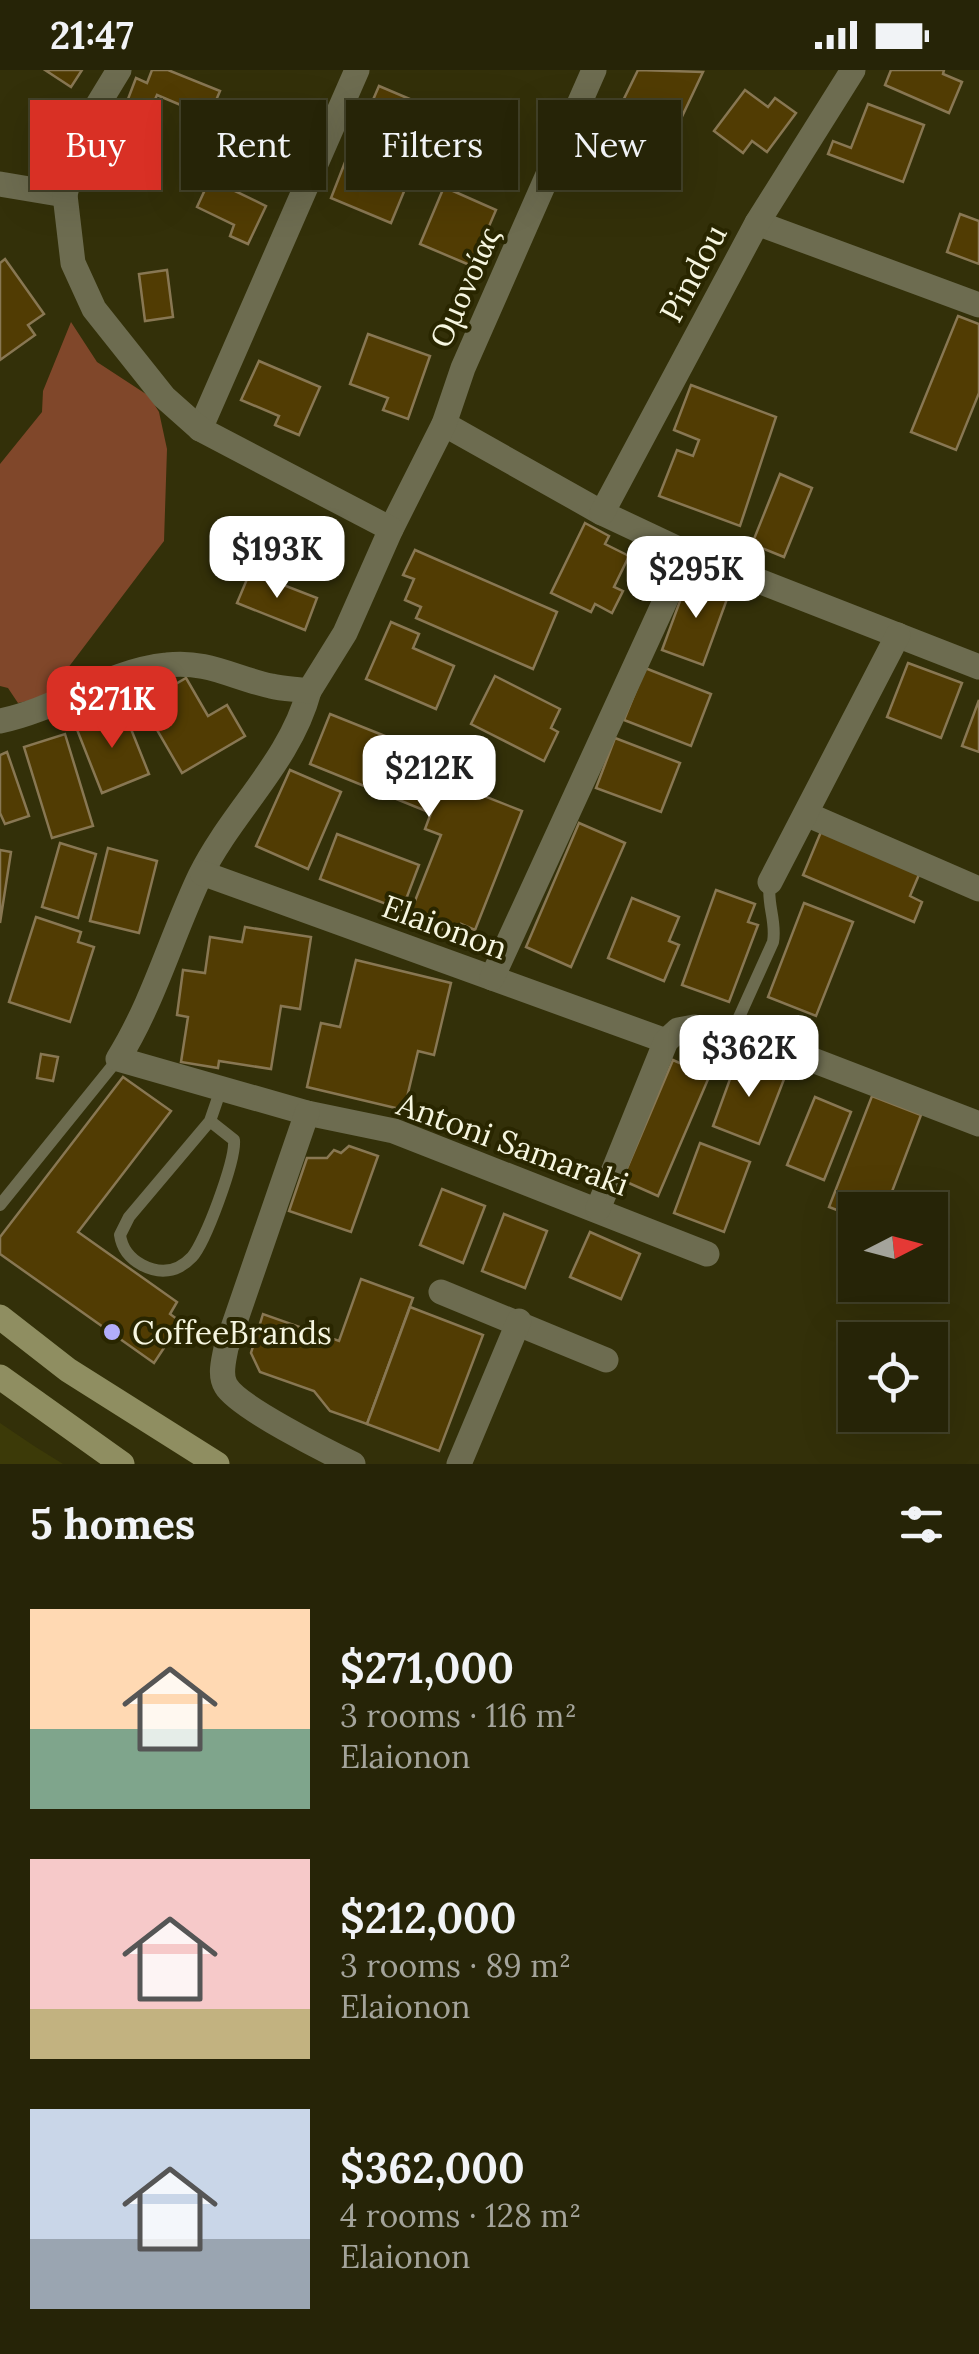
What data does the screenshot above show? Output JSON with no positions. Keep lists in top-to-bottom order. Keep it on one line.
{"streets":{"street":["Pindou","Ομονοίας","Elaionon","Antoni Samaraki"]},"crossings":[["Ομονοίας","Elaionon"],["Ομονοίας","Antoni Samaraki"]],"places":["CoffeeBrands"],"north":"right","page":{"status":"21:47","chip":["Buy","Rent","Filters","New"],"price":["$193K","$295K","$271K","$212K","$362K"],"heading":"5 homes","list":[{"name":"$271,000","note":"3 rooms · 116 m² · Elaionon"},{"name":"$212,000","note":"3 rooms · 89 m² · Elaionon"},{"name":"$362,000","note":"4 rooms · 128 m² · Elaionon"}]}}
